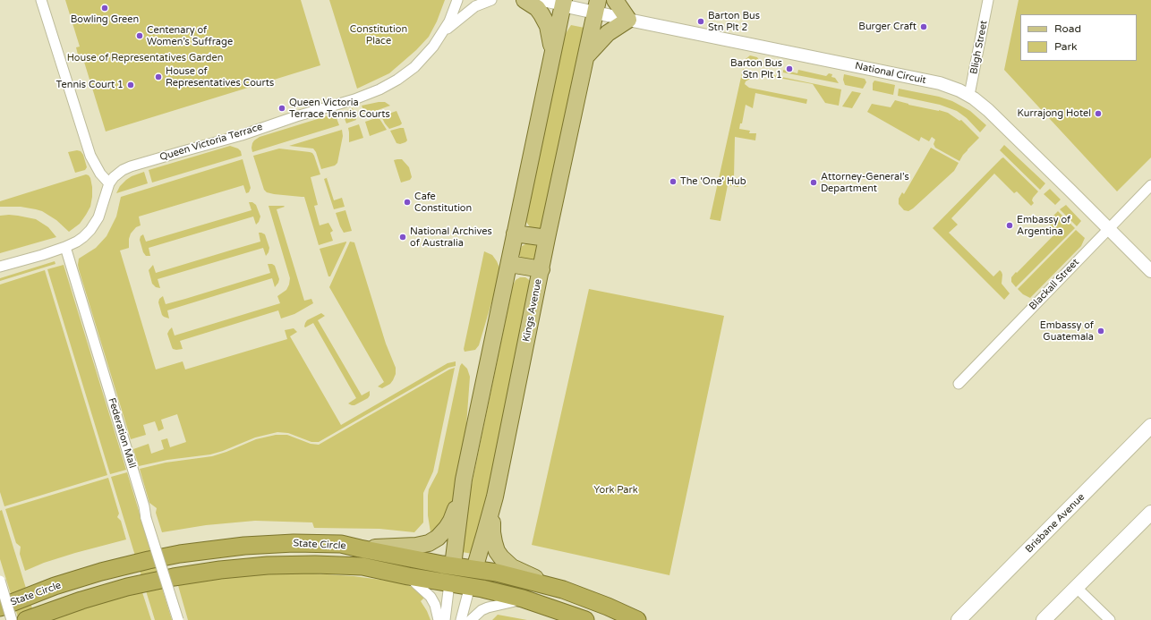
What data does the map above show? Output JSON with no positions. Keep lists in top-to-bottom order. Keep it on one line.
{"streets":{"highway":["Kings Avenue","State Circle"],"main road":["Brisbane Avenue"],"street":["Bligh Street","National Circuit","Queen Victoria Terrace","Blackall Street","Federation Mall"]},"crossings":[["Bligh Street","National Circuit"],["National Circuit","Blackall Street"],["National Circuit","Kings Avenue"],["Queen Victoria Terrace","Federation Mall"],["Kings Avenue","State Circle"]],"parks":["Constitution Place","House of Representatives Garden","York Park"],"places":["Bowling Green","Barton Bus Stn Plt 2","Burger Craft","Centenary of Women’s Suffrage","Barton Bus Stn Plt 1","House of Representatives Courts","Tennis Court 1","Queen Victoria Terrace Tennis Courts","Kurrajong Hotel","The 'One' Hub","Attorney-General’s Department","Cafe Constitution","Embassy of Argentina","National Archives of Australia","Embassy of Guatemala"],"legend":["Road","Park"]}
